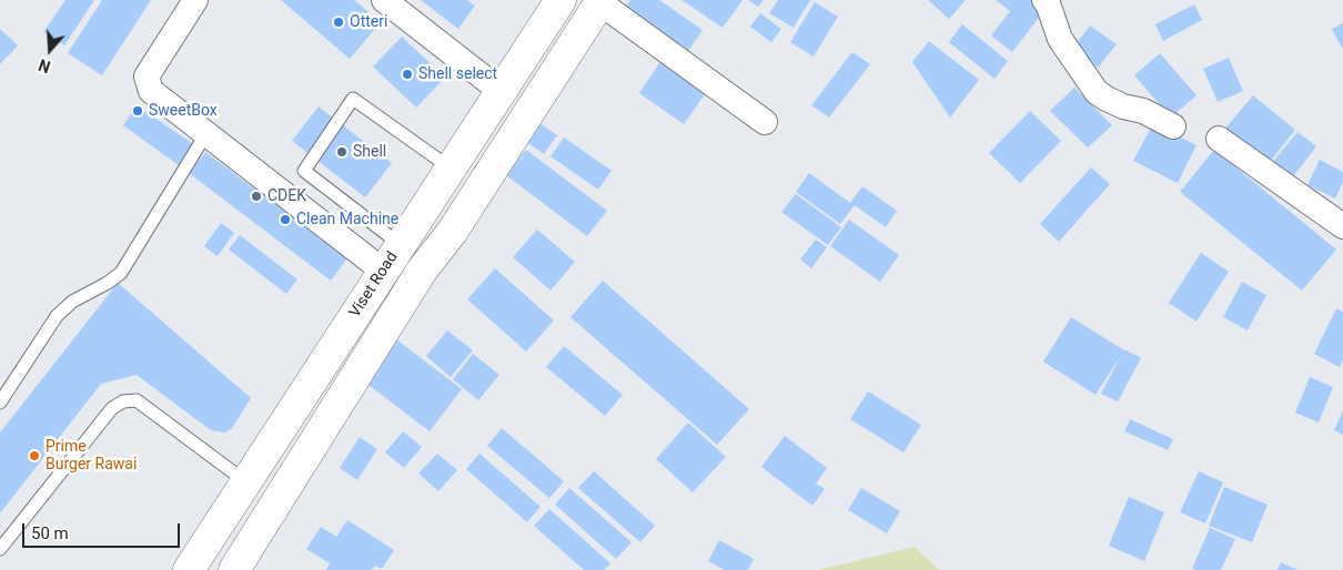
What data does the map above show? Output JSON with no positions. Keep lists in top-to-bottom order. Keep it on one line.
{"streets":{"main road":["Viset Road"]},"places":["Otteri","Shell select","SweetBox","Shell","CDEK","Clean Machine","Prime Burger Rawai"],"scale_bar":"50 m","north":"bottom"}
